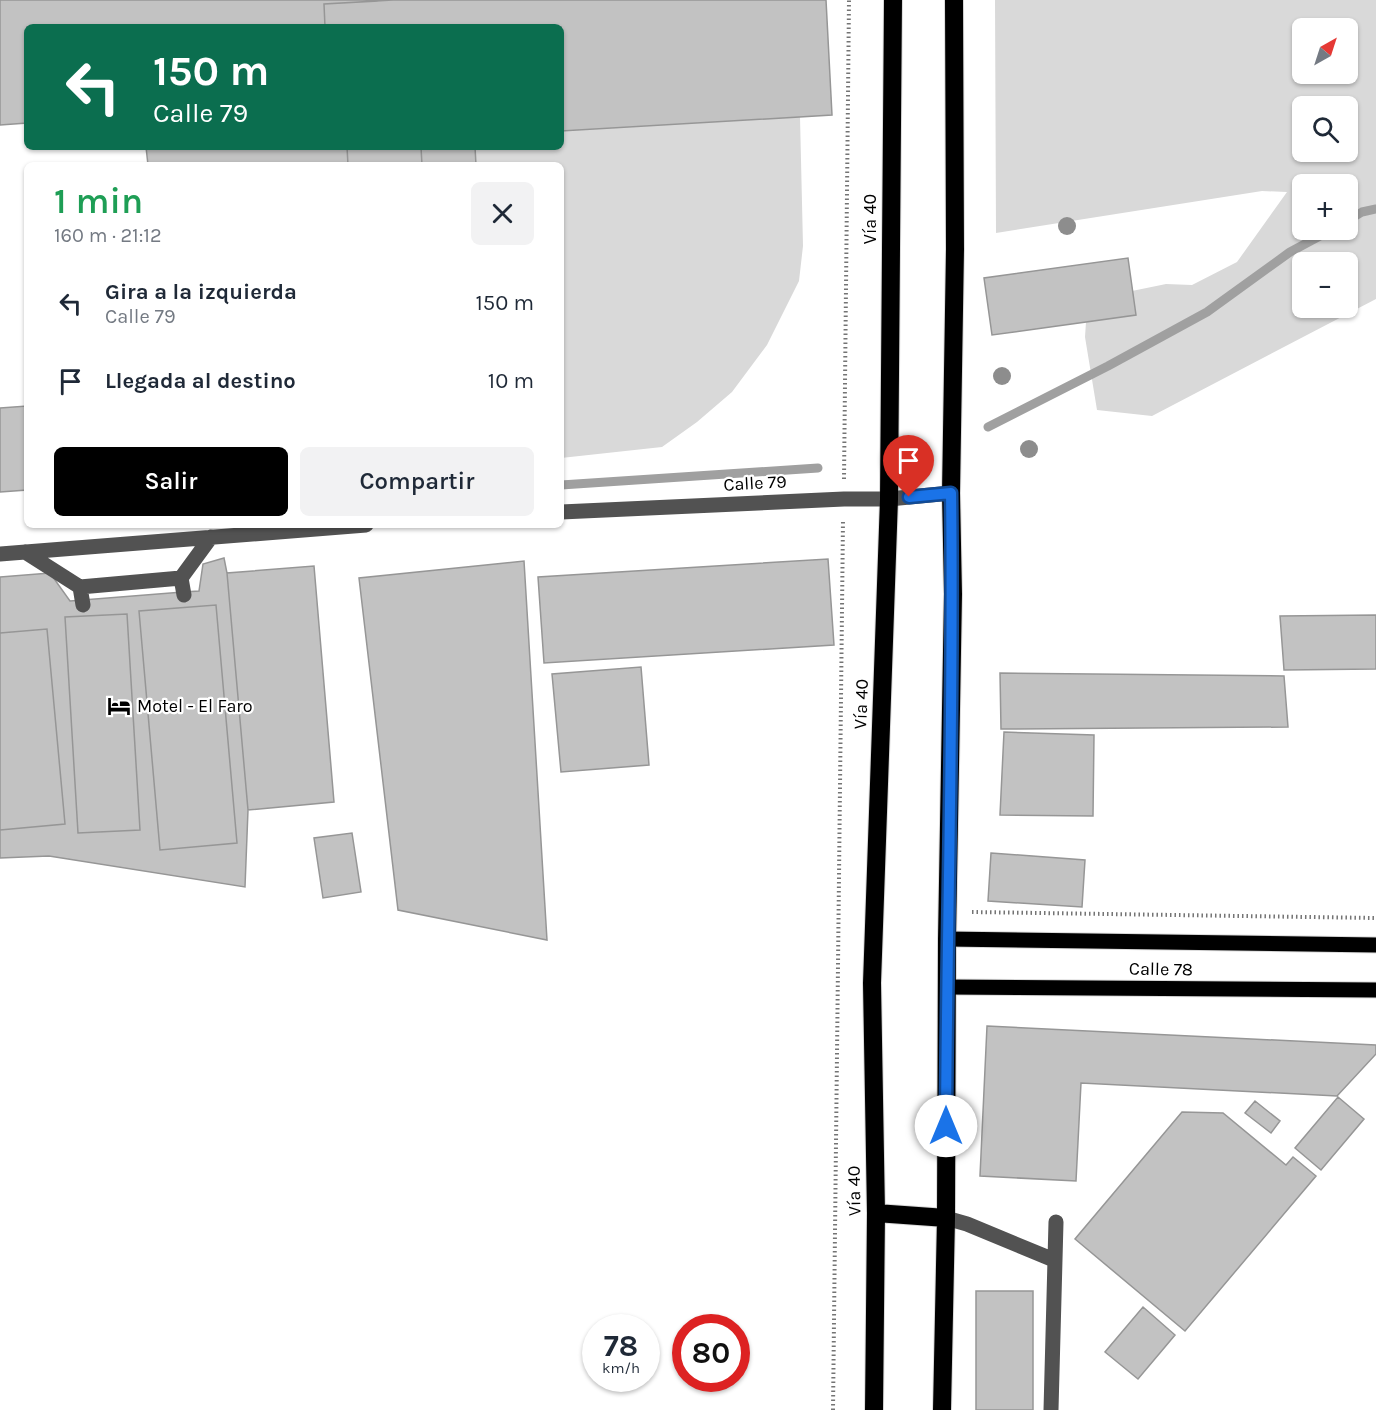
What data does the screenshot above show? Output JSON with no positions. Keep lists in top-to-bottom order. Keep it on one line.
{"streets":{"highway":["Vía 40"],"main road":["Calle 78"],"street":["Calle 79"]},"crossings":[["Vía 40","Calle 79"]],"places":{"hotel":["Motel - El Faro"]},"north":"top right","page":{"map_buttons":["+","−"],"turn":["150 m","Calle 79"],"heading":["1 min","160 m · 21:12"],"list":[{"name":"Gira a la izquierda","note":"Calle 79","value":"150 m"},{"name":"Llegada al destino","value":"10 m"}],"buttons":["Salir","Compartir"],"speed":"78 km/h","limit":"80"}}
